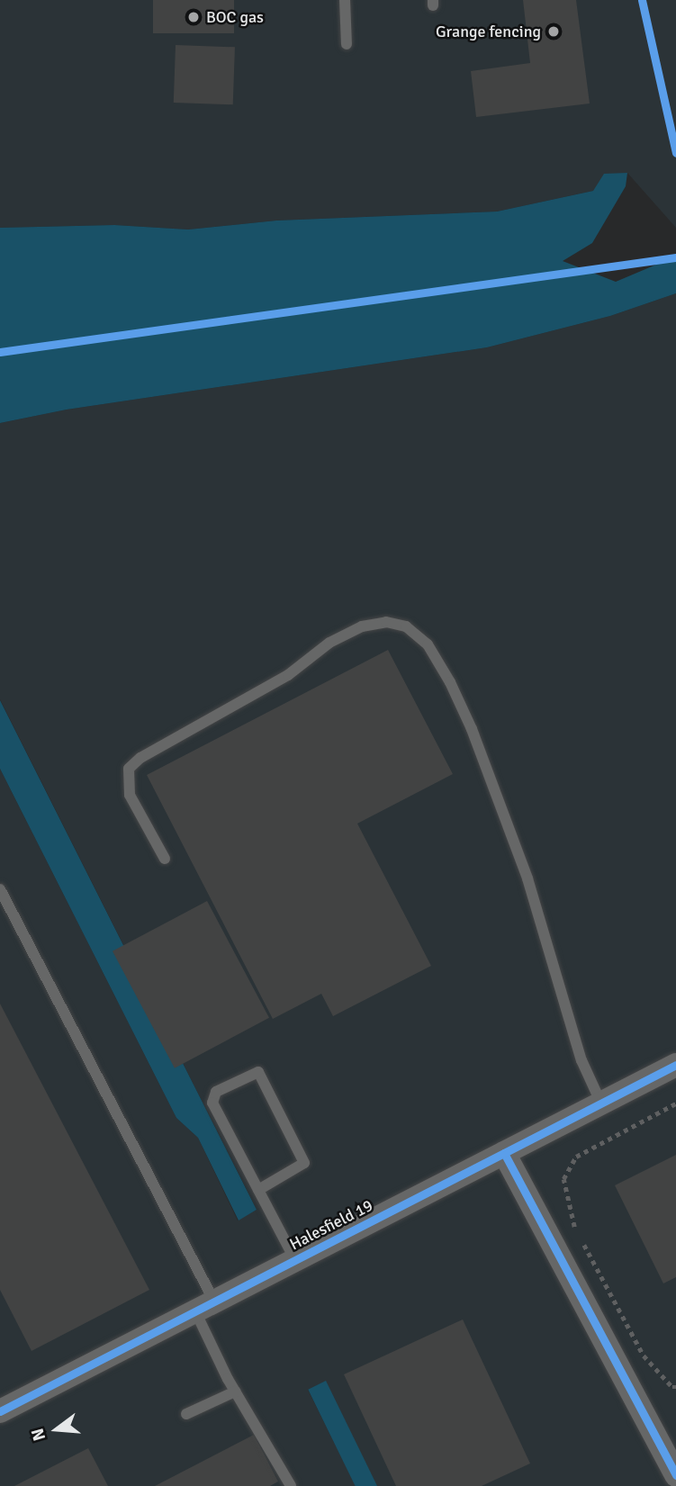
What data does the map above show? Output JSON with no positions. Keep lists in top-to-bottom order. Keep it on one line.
{"streets":{"street":["Halesfield 19"]},"places":["BOC gas","Grange fencing"],"north":"left"}
